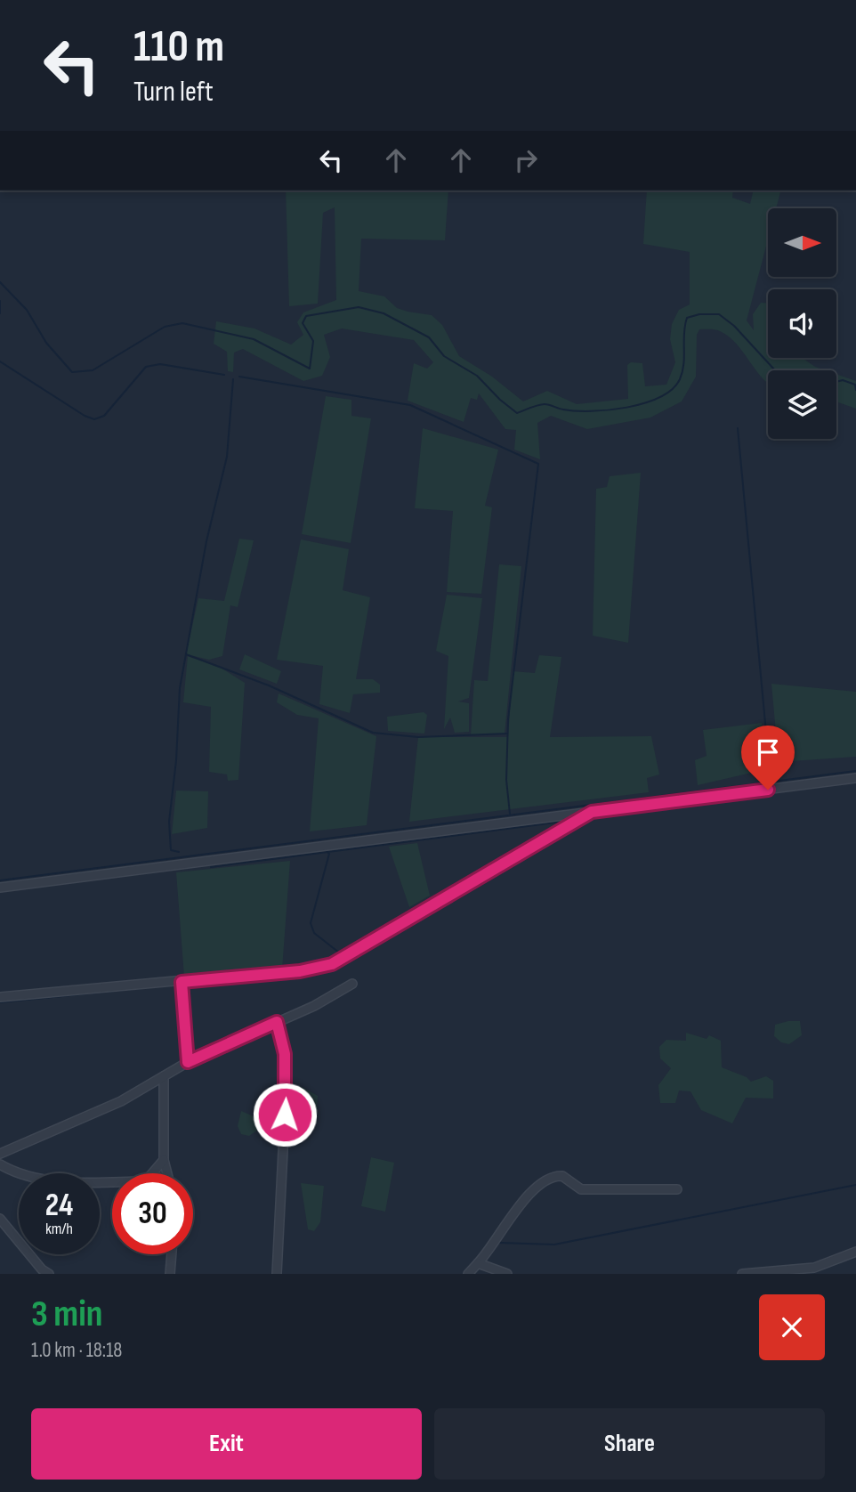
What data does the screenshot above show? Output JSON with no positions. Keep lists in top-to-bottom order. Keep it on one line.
{"north":"right","page":{"turn":["110 m","Turn left"],"speed":"24 km/h","limit":"30","heading":["3 min","1.0 km · 18:18"],"buttons":["Exit","Share"]}}
